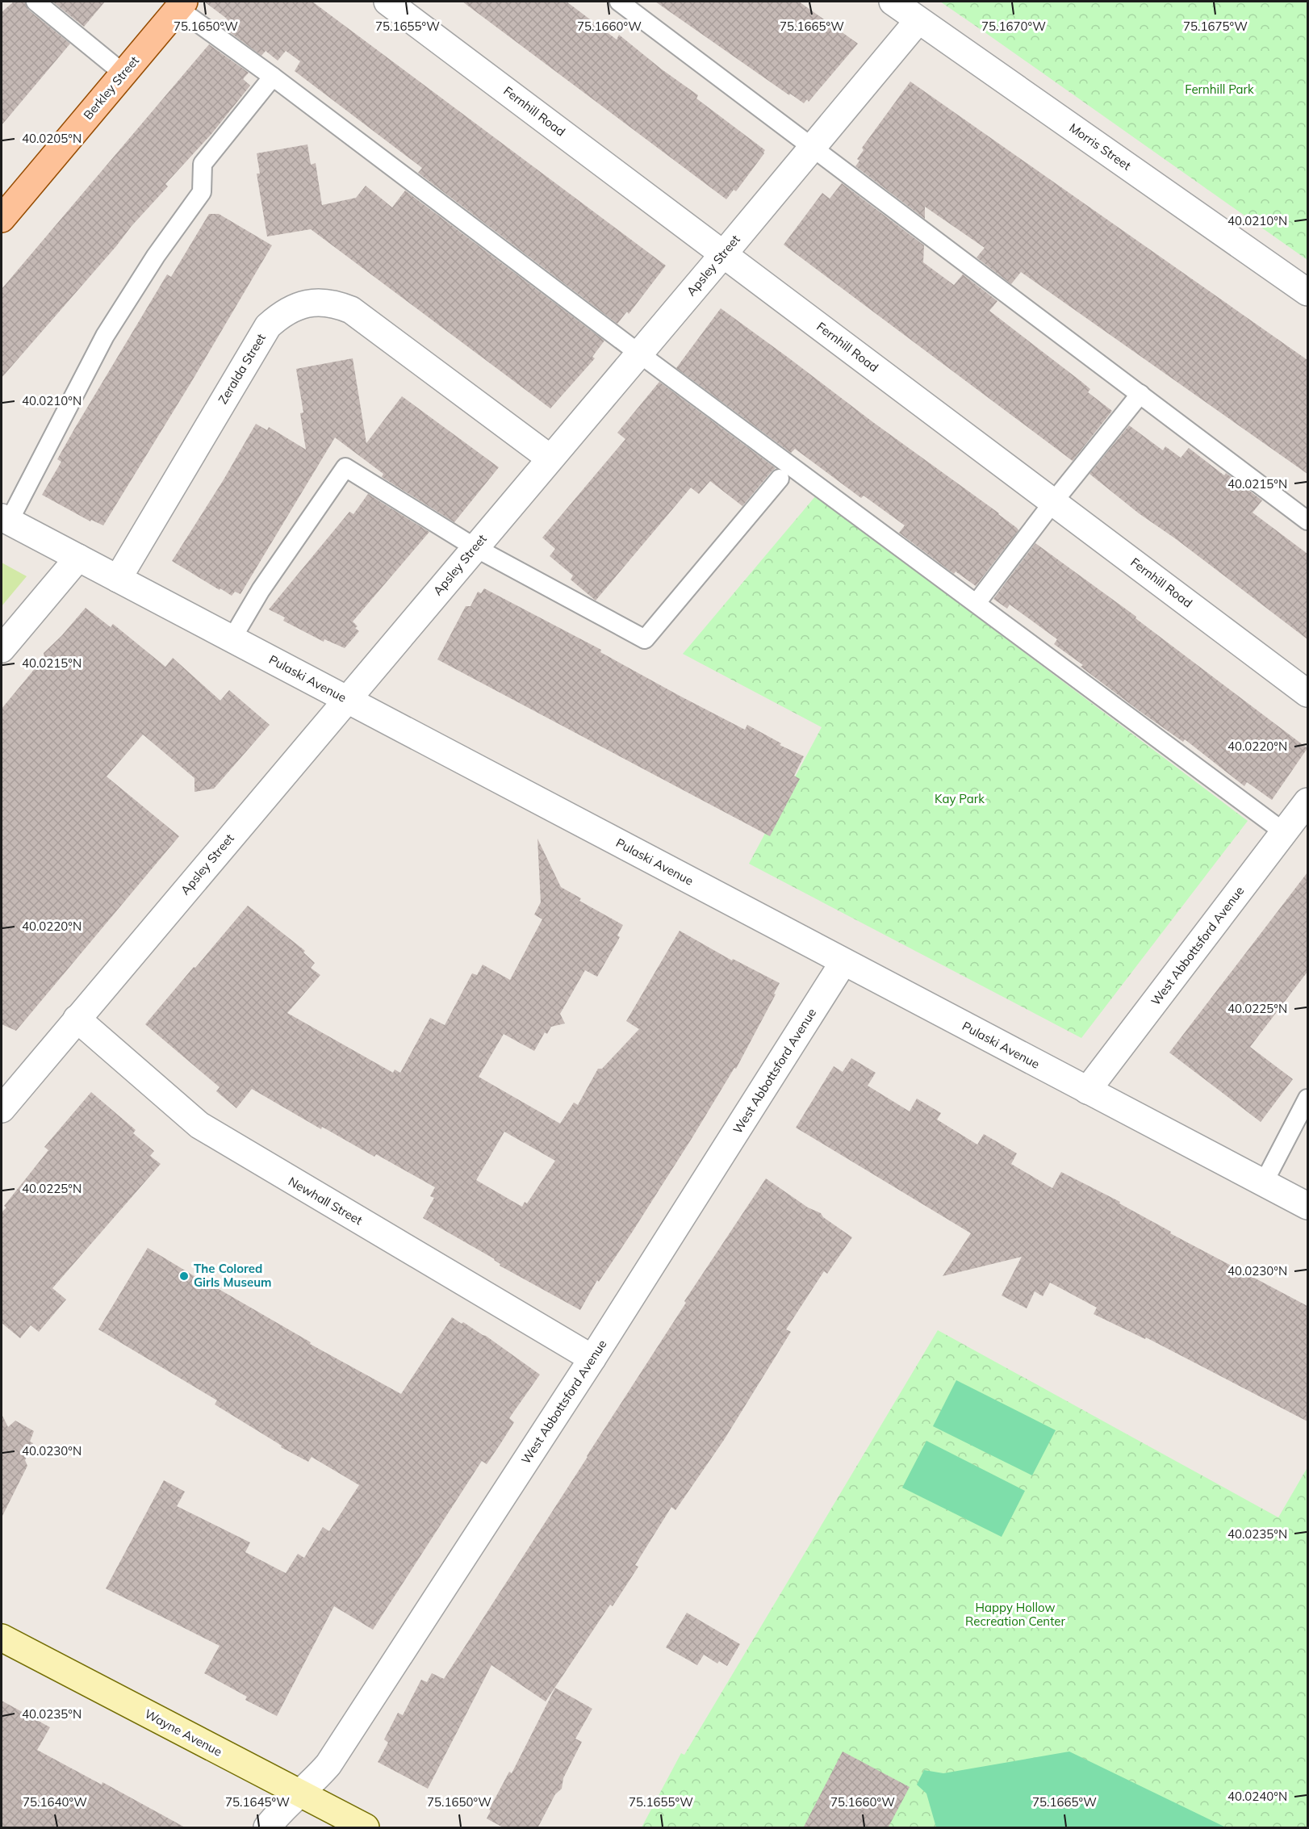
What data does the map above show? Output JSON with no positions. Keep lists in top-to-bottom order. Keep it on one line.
{"streets":{"main road":["Berkley Street","Wayne Avenue"],"street":["Fernhill Road","Morris Street","Apsley Street","Zeralda Street","Pulaski Avenue","West Abbottsford Avenue","Newhall Street"]},"crossings":[["Fernhill Road","Apsley Street"],["Morris Street","Apsley Street"],["Apsley Street","Zeralda Street"],["Apsley Street","Pulaski Avenue"],["Apsley Street","Newhall Street"],["Zeralda Street","Pulaski Avenue"],["Pulaski Avenue","West Abbottsford Avenue"],["West Abbottsford Avenue","Newhall Street"],["West Abbottsford Avenue","Wayne Avenue"]],"parks":["Fernhill Park","Kay Park","Happy Hollow Recreation Center"],"places":["The Colored Girls Museum"],"coordinates":["75.1650°W","75.1655°W","75.1660°W","75.1665°W","75.1670°W","75.1675°W","40.0205°N","40.0210°N","40.0215°N","40.0220°N","40.0225°N","40.0230°N","40.0235°N","40.0240°N","75.1640°W","75.1645°W"]}
